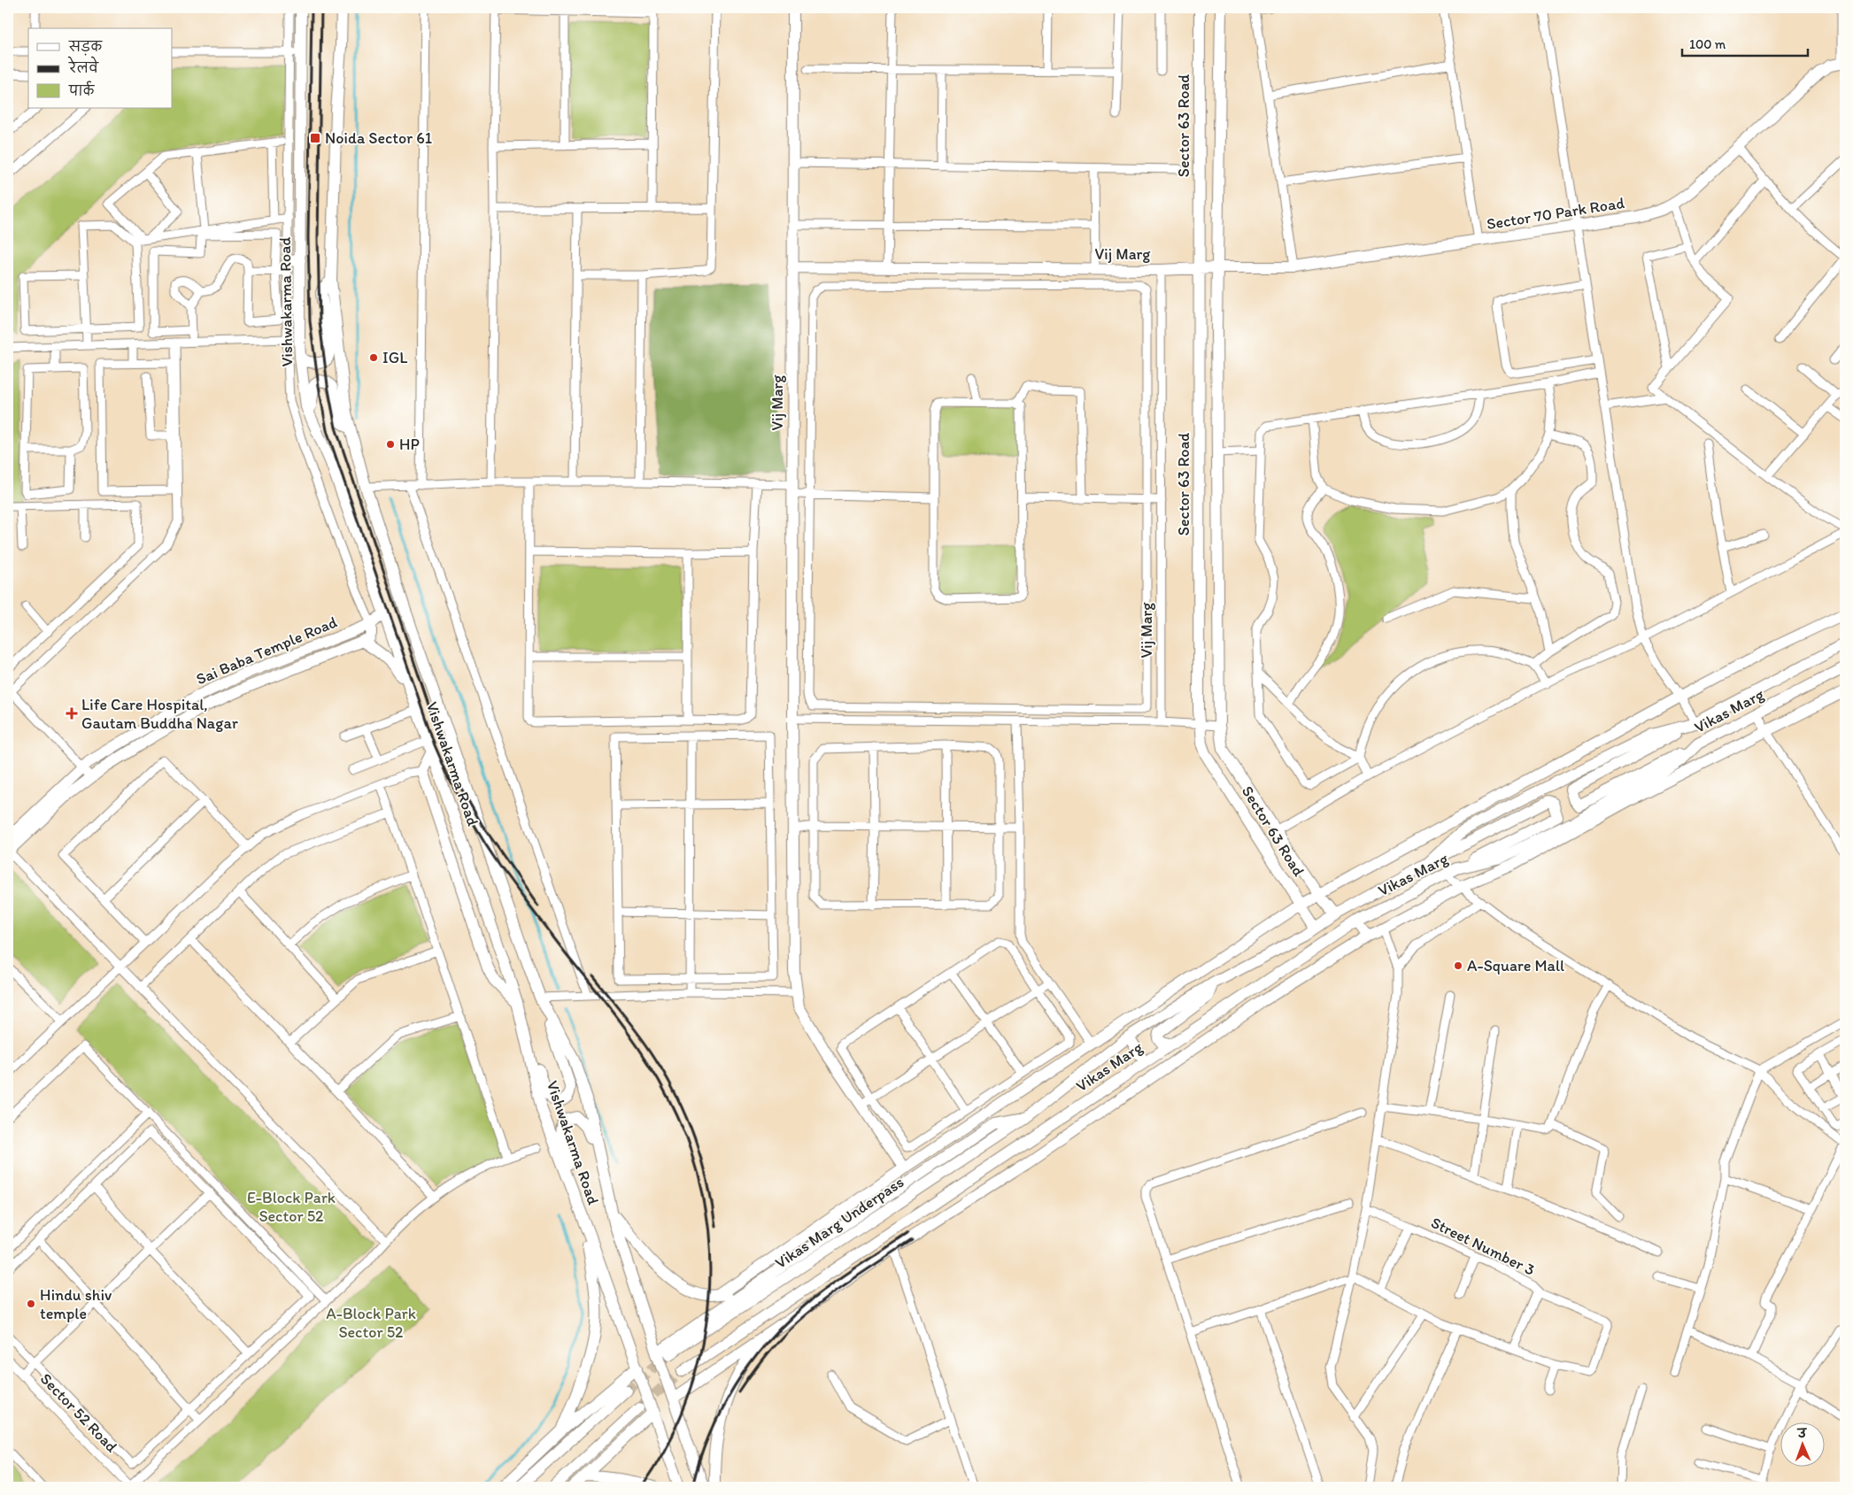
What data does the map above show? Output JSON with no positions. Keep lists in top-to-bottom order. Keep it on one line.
{"streets":{"street":["Sector 63 Road","Sector 70 Park Road","Vij Marg","Vishwakarma Road","Sai Baba Temple Road","Vikas Marg","Vikas Marg Underpass","Street Number 3","Sector 52 Road"]},"crossings":[["Sector 63 Road","Sector 70 Park Road"],["Sector 63 Road","Vikas Marg"],["Sector 70 Park Road","Vij Marg"],["Vishwakarma Road","Sai Baba Temple Road"],["Vikas Marg","Vikas Marg Underpass"]],"parks":["E-Block Park Sector 52","A-Block Park Sector 52"],"places":{"transit":["Noida Sector 61"],"other":["IGL","HP","A-Square Mall","Hindu shiv temple"],"health":["Life Care Hospital, Gautam Buddha Nagar"]},"legend":["सड़क","रेलवे","पार्क"],"scale_bar":"100 m","north":"top"}
